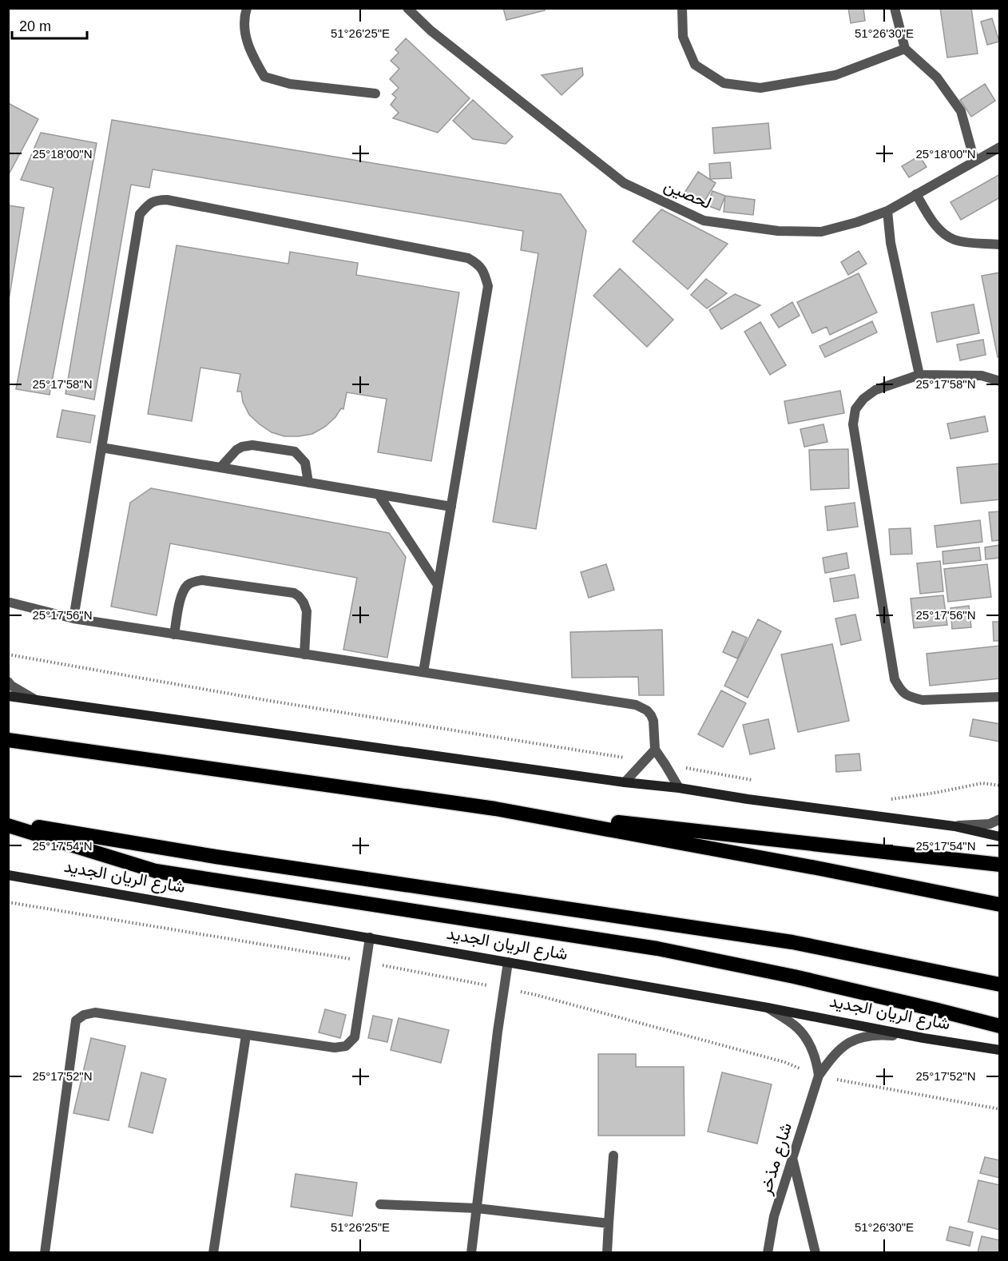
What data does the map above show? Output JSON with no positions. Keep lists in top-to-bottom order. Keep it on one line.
{"streets":{"highway":["شارع الريان الجديد"],"street":["لحصين","شارع مذخر"]},"crossings":[["شارع الريان الجديد","شارع مذخر"]],"scale_bar":"20 m","coordinates":["51°26'25\"E","51°26'30\"E","25°18'00\"N","25°17'58\"N","25°17'56\"N","25°17'54\"N","25°17'52\"N"]}
